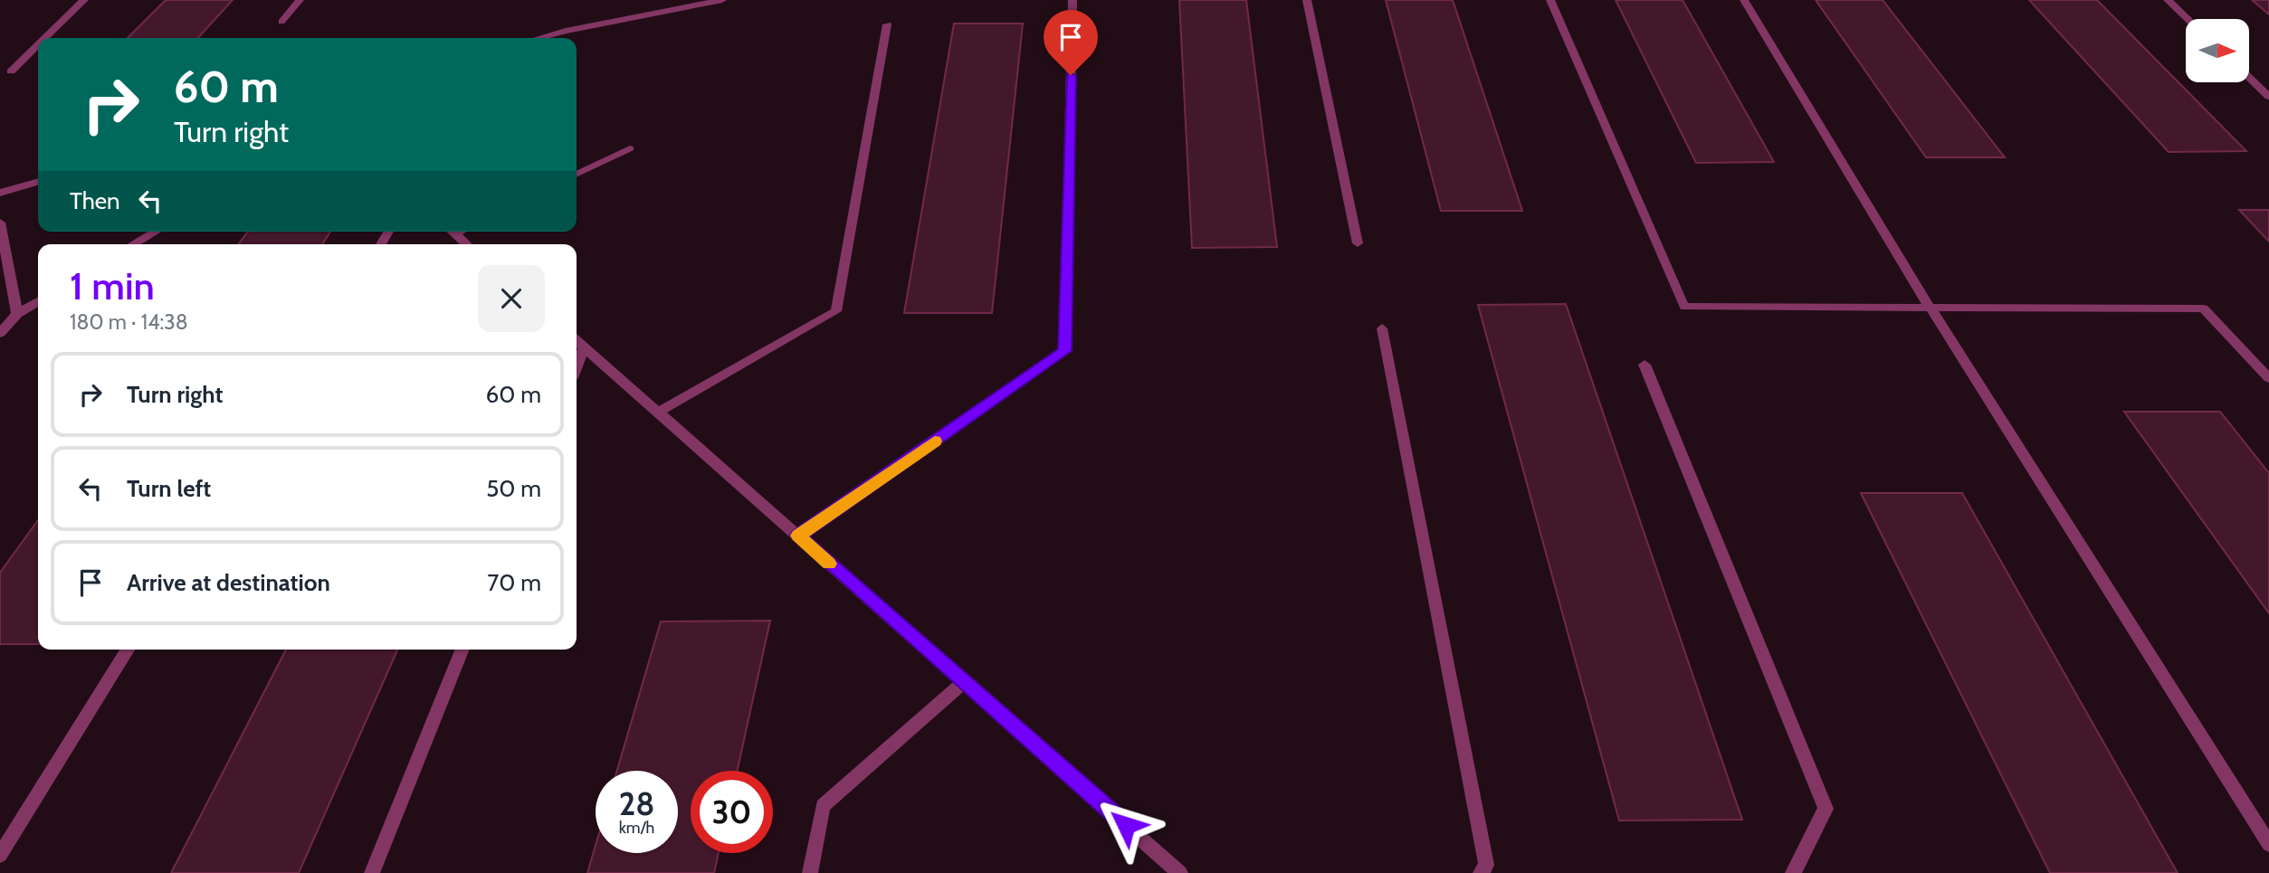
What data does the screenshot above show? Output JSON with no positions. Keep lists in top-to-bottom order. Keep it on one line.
{"north":"right","page":{"turn":["60 m","Turn right"],"then":"Then","heading":["1 min","180 m · 14:38"],"list":[{"name":"Turn right","value":"60 m"},{"name":"Turn left","value":"50 m"},{"name":"Arrive at destination","value":"70 m"}],"speed":"28 km/h","limit":"30"}}
